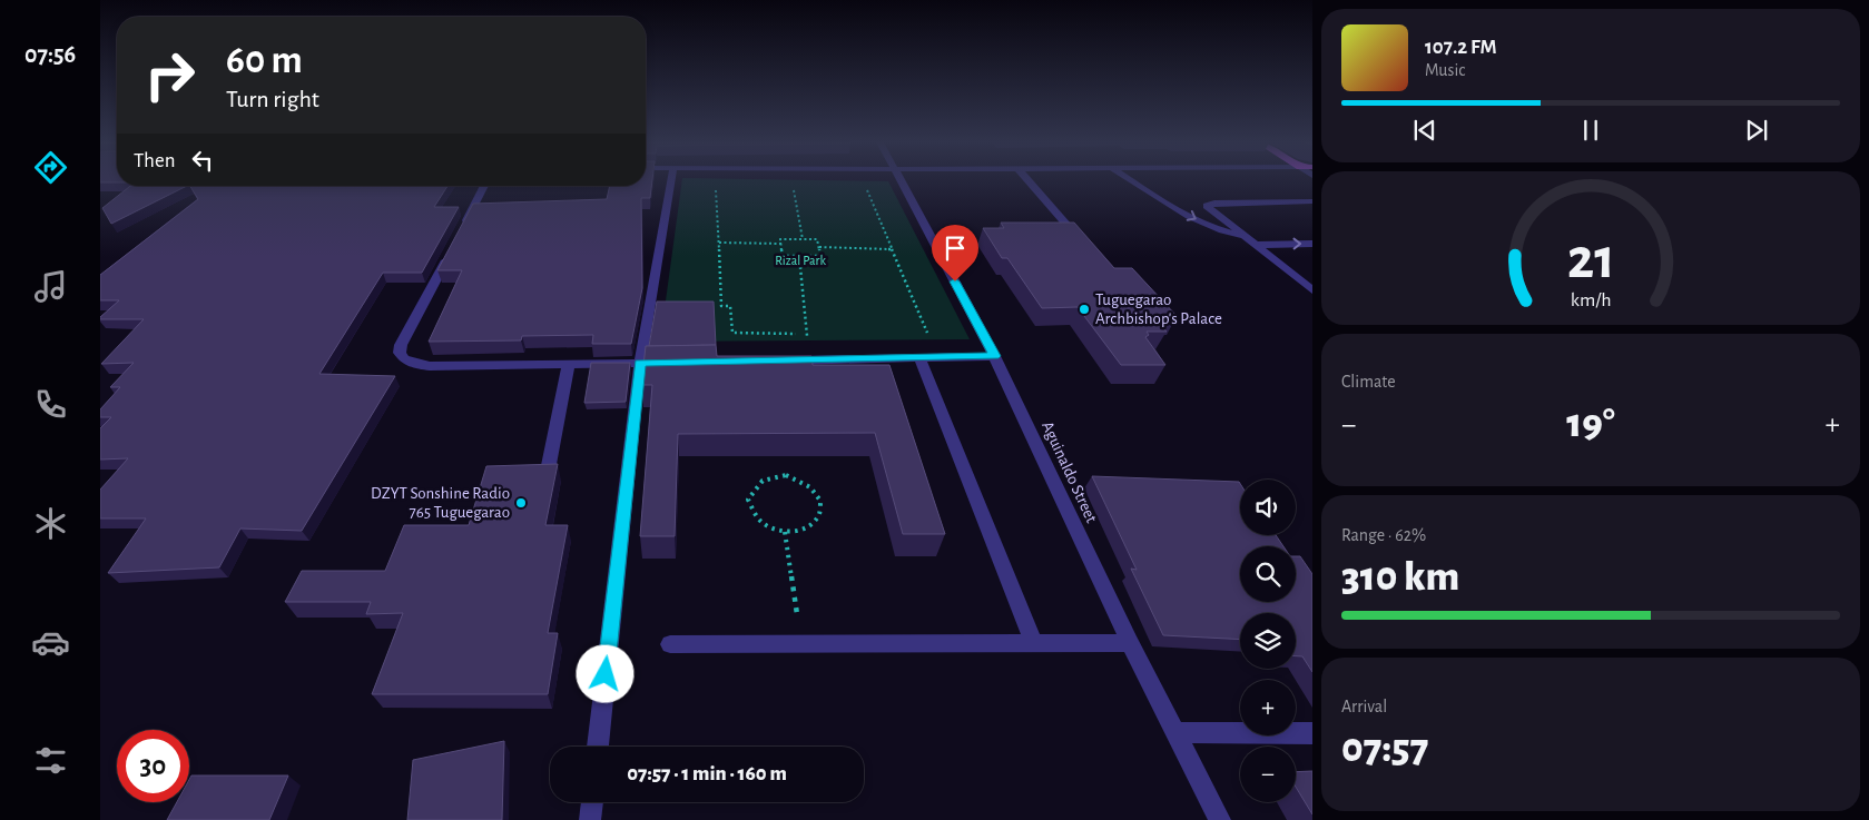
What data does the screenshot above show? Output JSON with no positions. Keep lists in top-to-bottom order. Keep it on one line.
{"streets":{"street":["Aguinaldo Street"]},"parks":["Rizal Park"],"places":["Tuguegarao Archbishop's Palace","DZYT Sonshine Radio 765 Tuguegarao"],"page":{"tabs":"07:56","turn":["60 m","Turn right"],"song":["107.2 FM","Music"],"then":"Then","tile":["Climate",["Range · 62%","310 km"],["Arrival","07:57"]],"heat":["−","19°","+"],"map_buttons":["+","−"],"limit":"30","trip":"07:57 · 1 min · 160 m","gauge":["21","km/h"]}}
